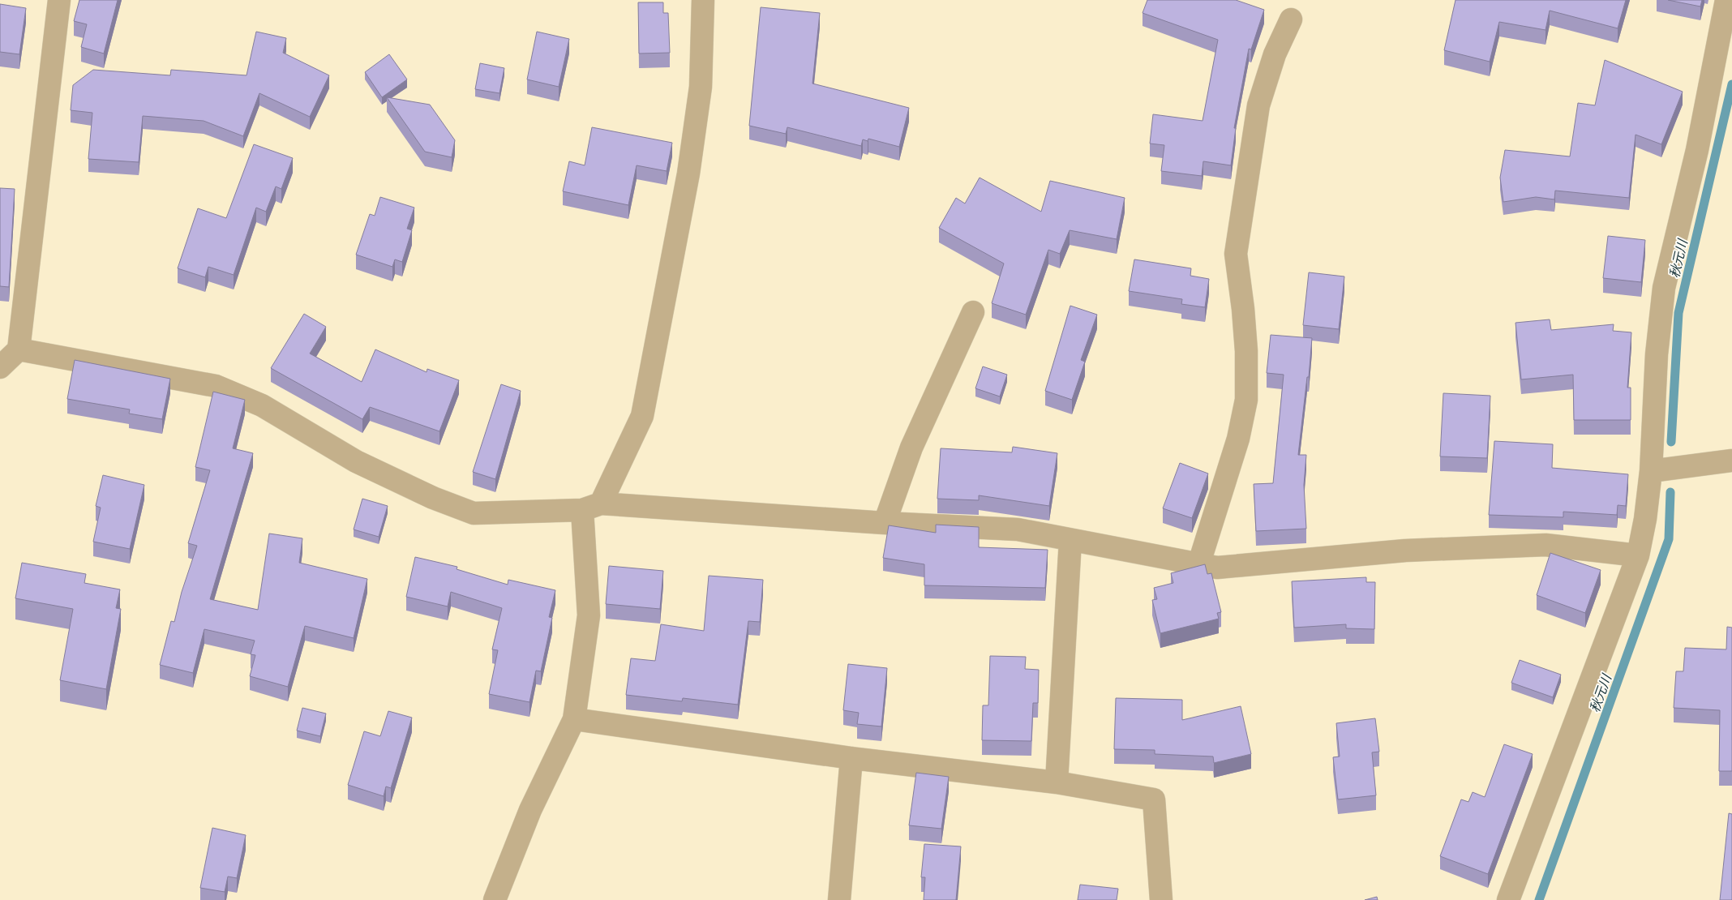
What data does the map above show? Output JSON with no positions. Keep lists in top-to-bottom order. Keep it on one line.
{"water":["秋元川"]}
